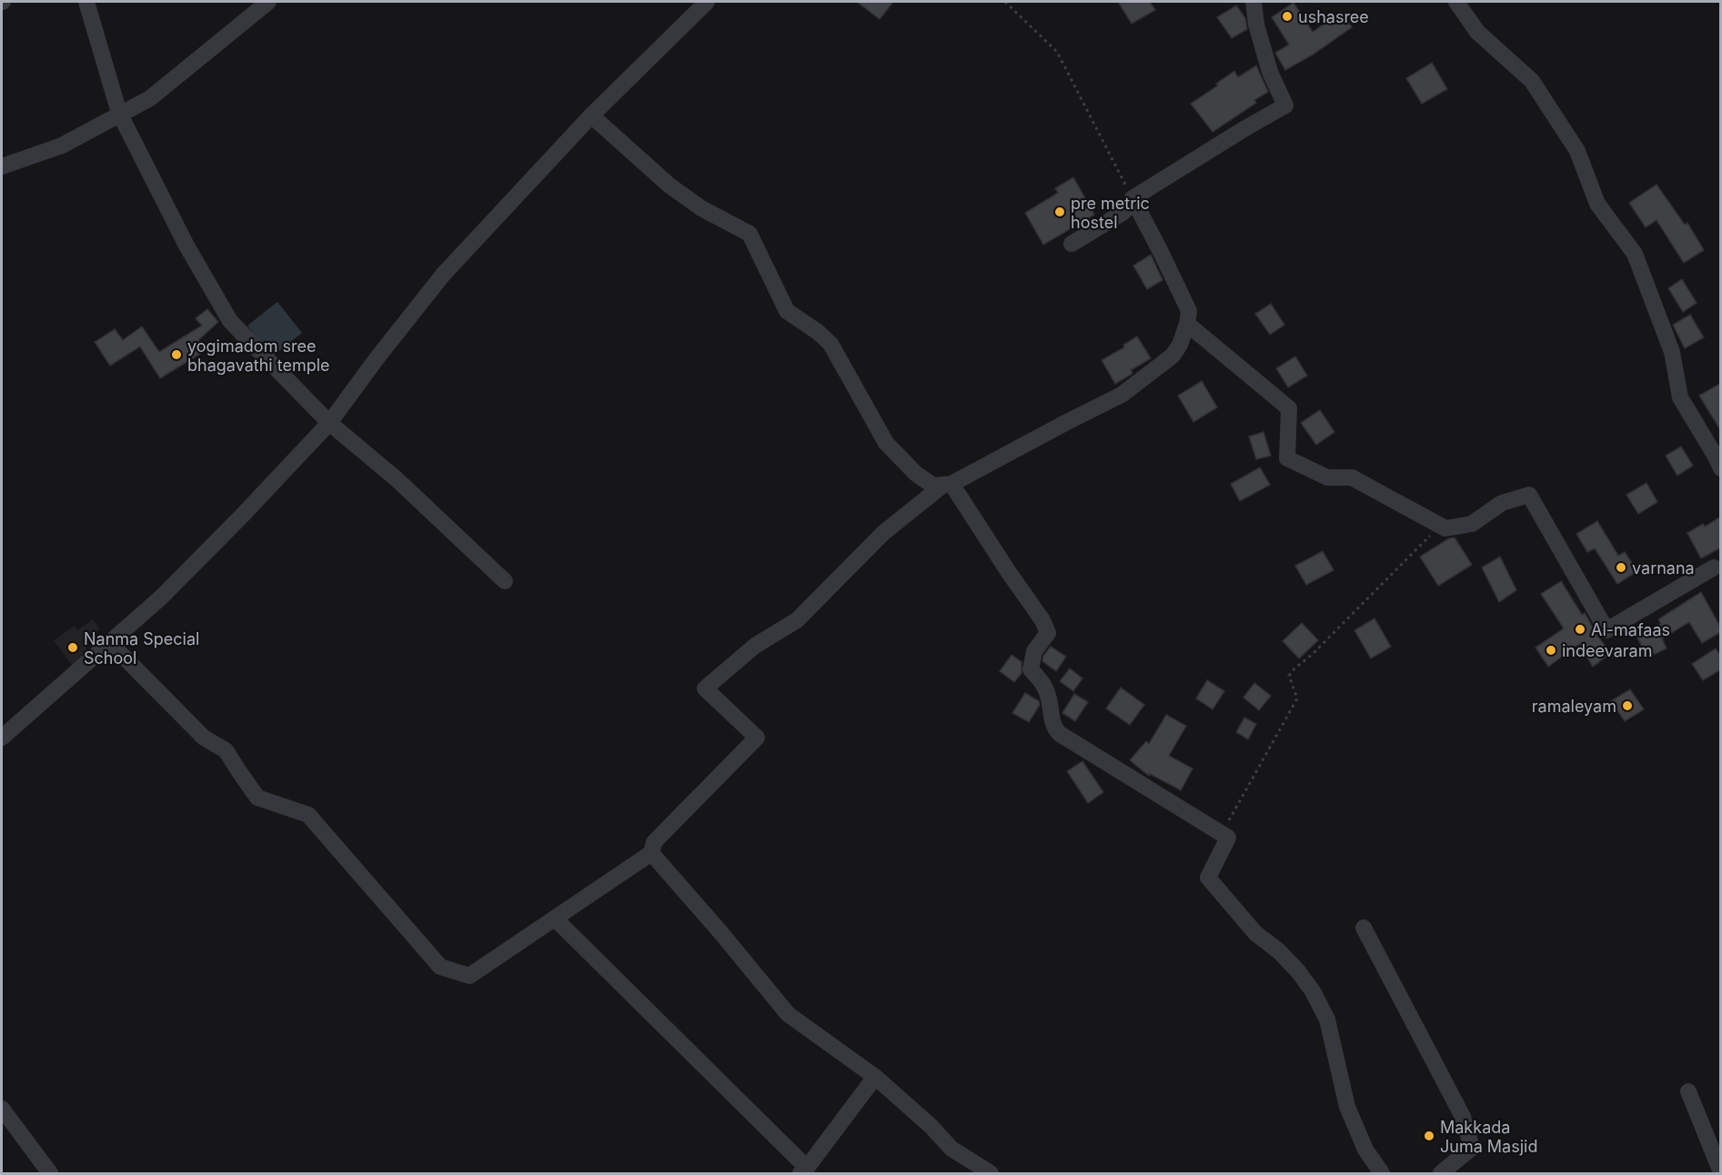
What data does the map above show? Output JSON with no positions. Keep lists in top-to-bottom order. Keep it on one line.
{"places":["ushasree","pre metric hostel","yogimadom sree bhagavathi temple","varnana","Al-mafaas","Nanma Special School","indeevaram","ramaleyam","Makkada Juma Masjid"]}
